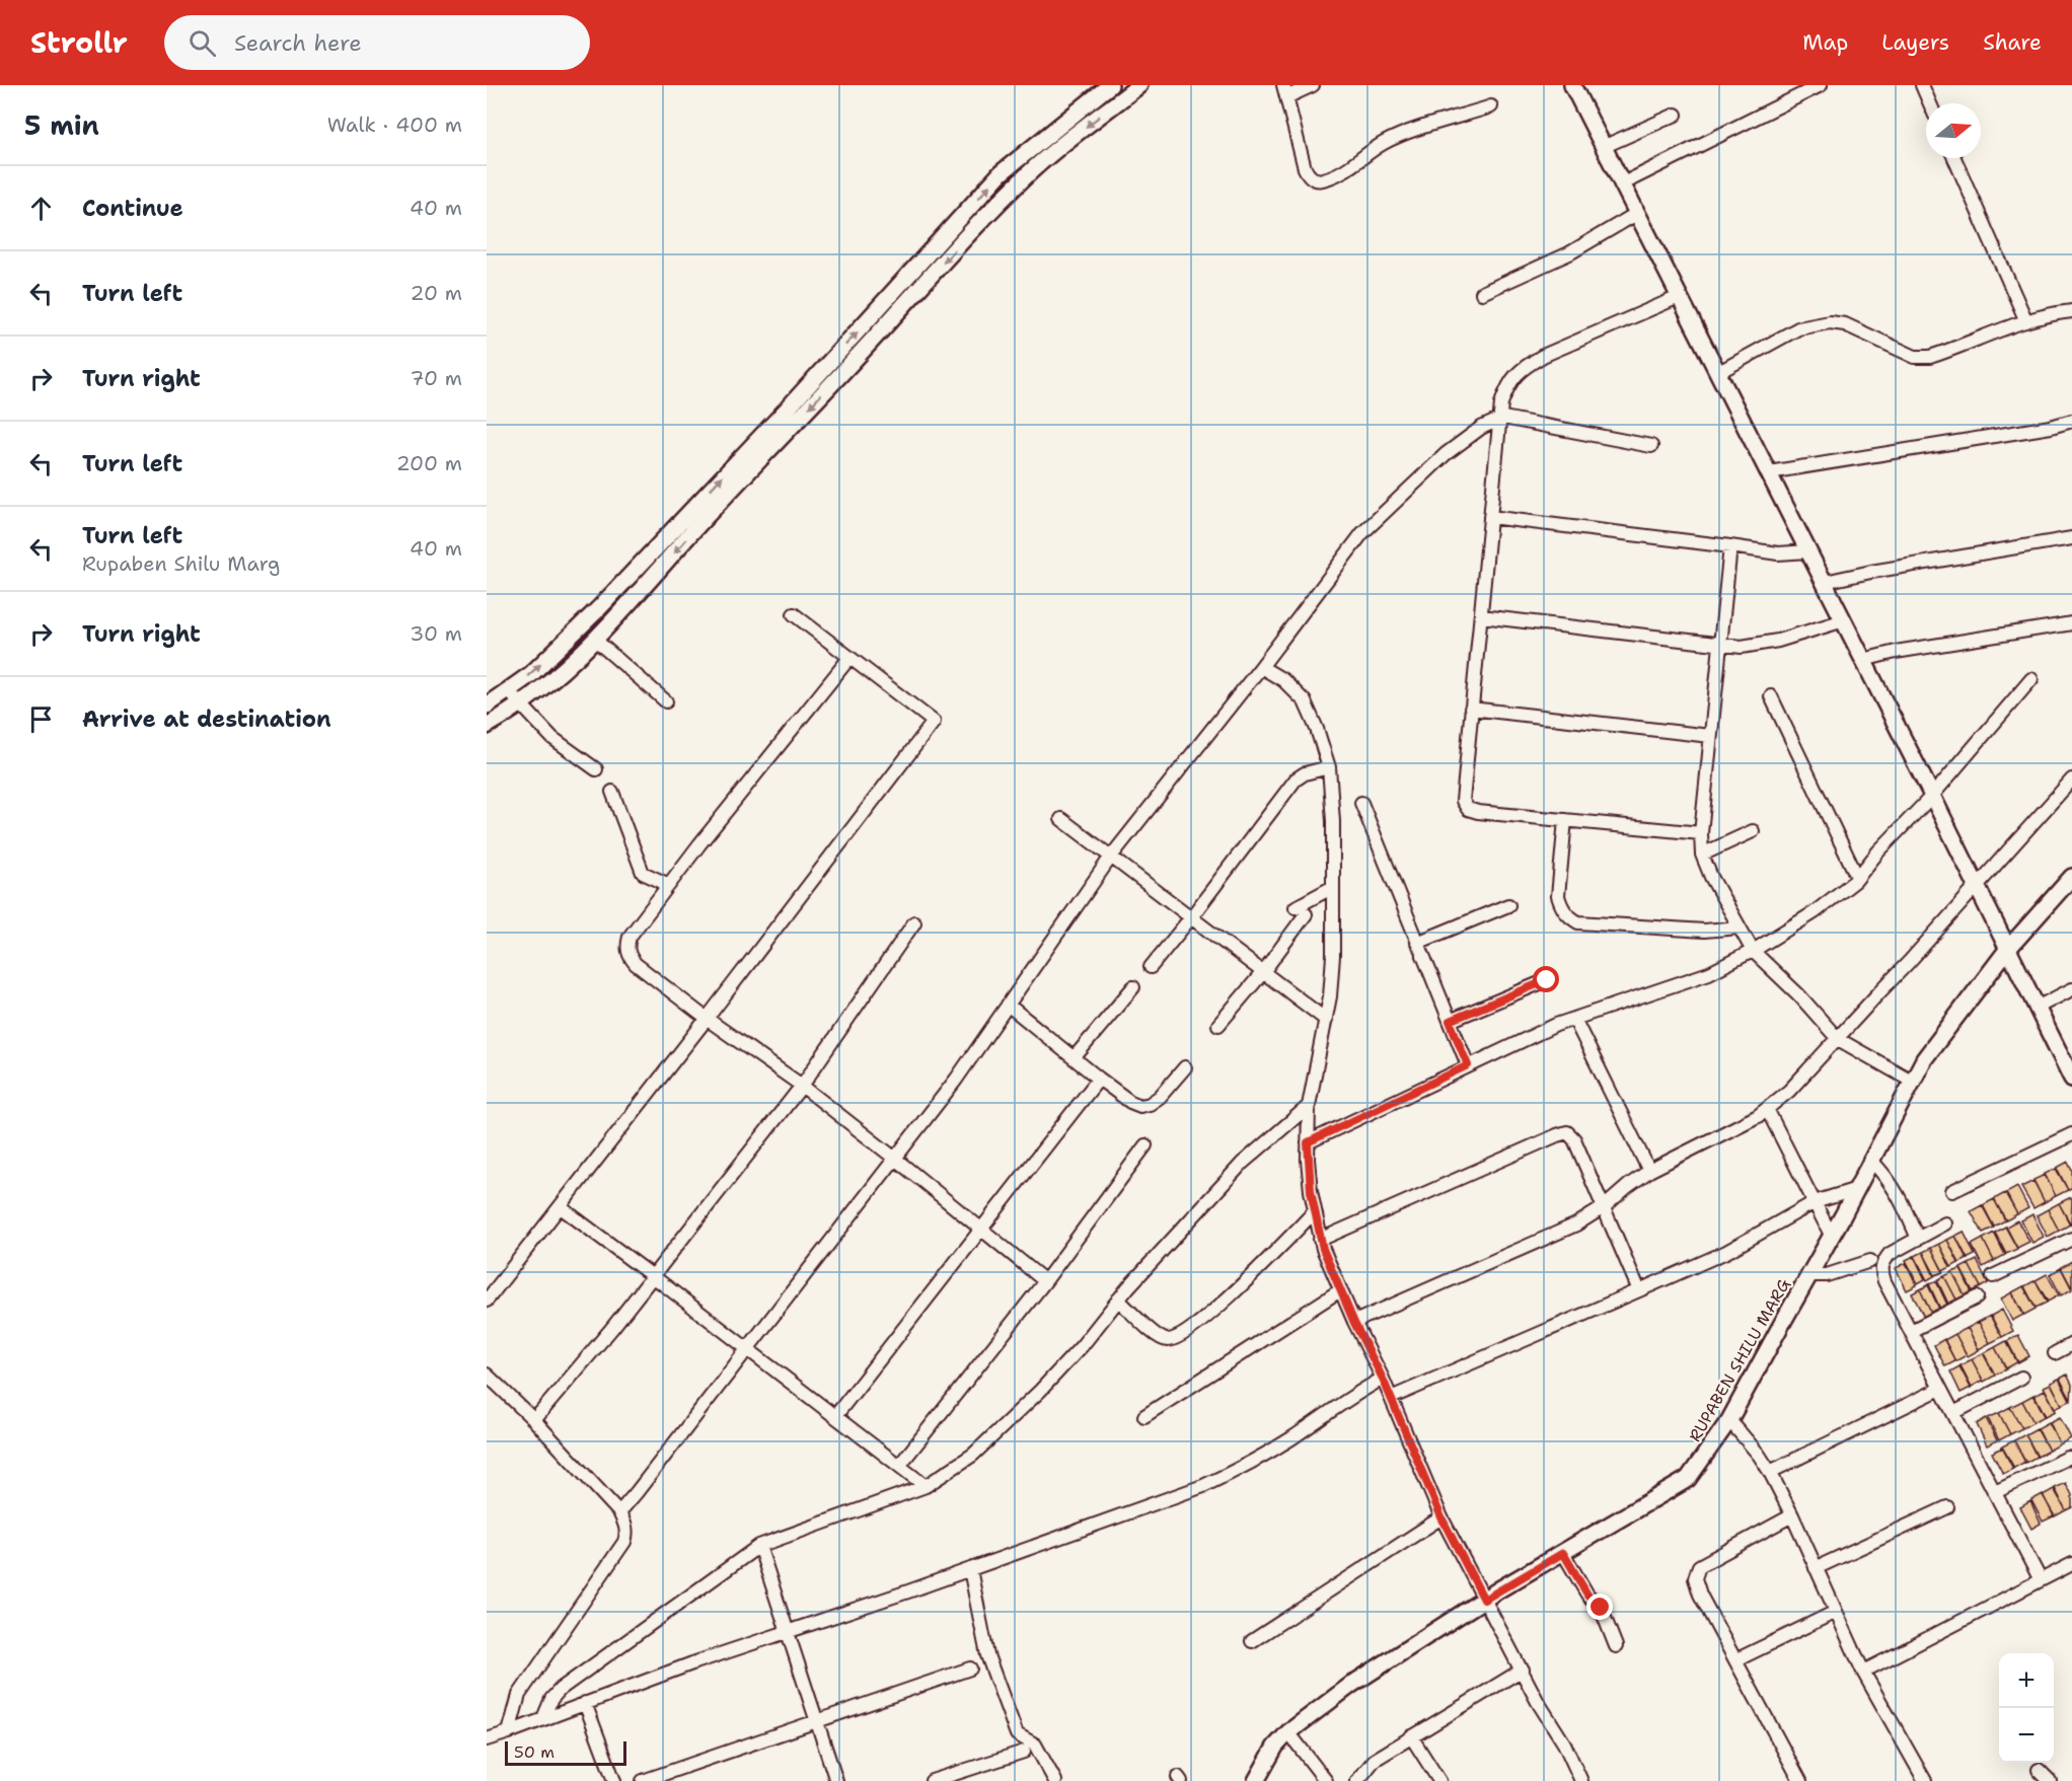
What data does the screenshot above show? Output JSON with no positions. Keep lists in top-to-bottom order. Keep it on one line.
{"streets":{"street":["RUPABEN SHILU MARG"]},"scale_bar":"50 m","north":"right","page":{"header":"Strollr","search":"Search here","nav":["Map","Layers","Share"],"heading":["5 min","Walk · 400 m"],"list":[["Continue","40 m"],["Turn left","20 m"],["Turn right","70 m"],["Turn left","200 m"],["Turn left","Rupaben Shilu Marg","40 m"],["Turn right","30 m"],"Arrive at destination"],"map_buttons":["+","−"],"scale":"50 m"}}
